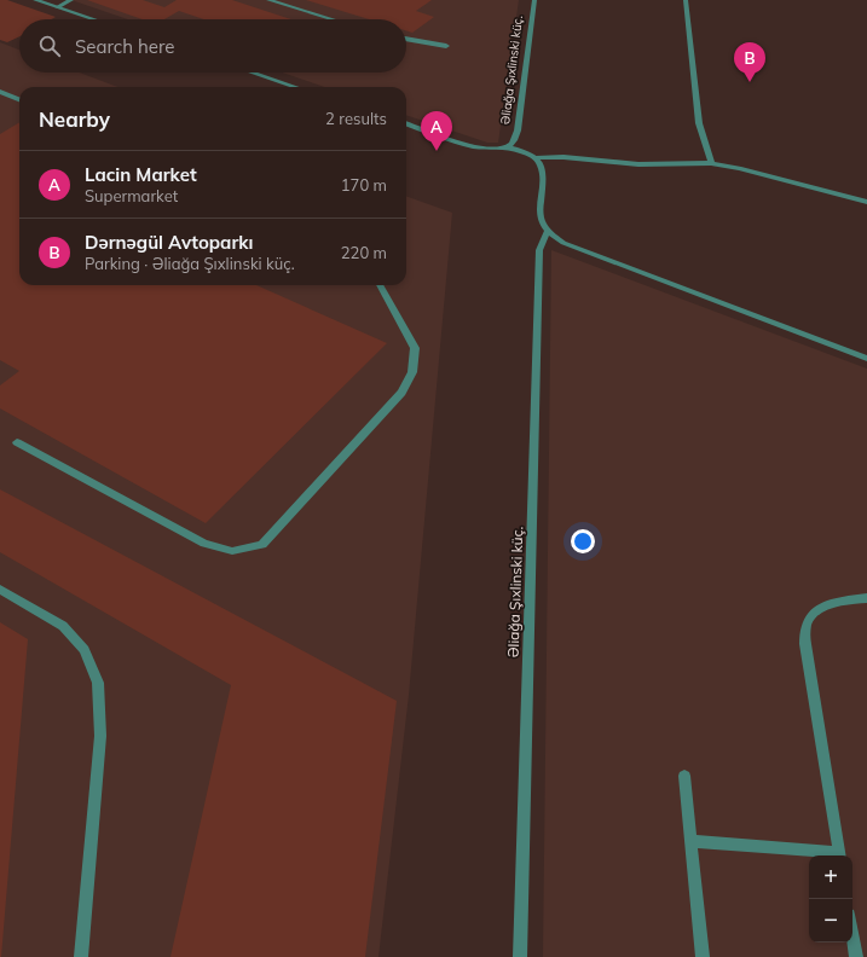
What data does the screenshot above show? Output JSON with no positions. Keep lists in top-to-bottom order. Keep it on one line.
{"streets":{"street":["Əliağa Şıxlinski küç."]},"page":{"search":"Search here","pins":["B","A"],"heading":["Nearby","2 results"],"list":[{"mark":"A","name":"Lacin Market","note":"Supermarket","value":"170 m"},{"mark":"B","name":"Dərnəgül Avtoparkı","note":"Parking · Əliağa Şıxlinski küç.","value":"220 m"}],"map_buttons":["+","−"]}}
